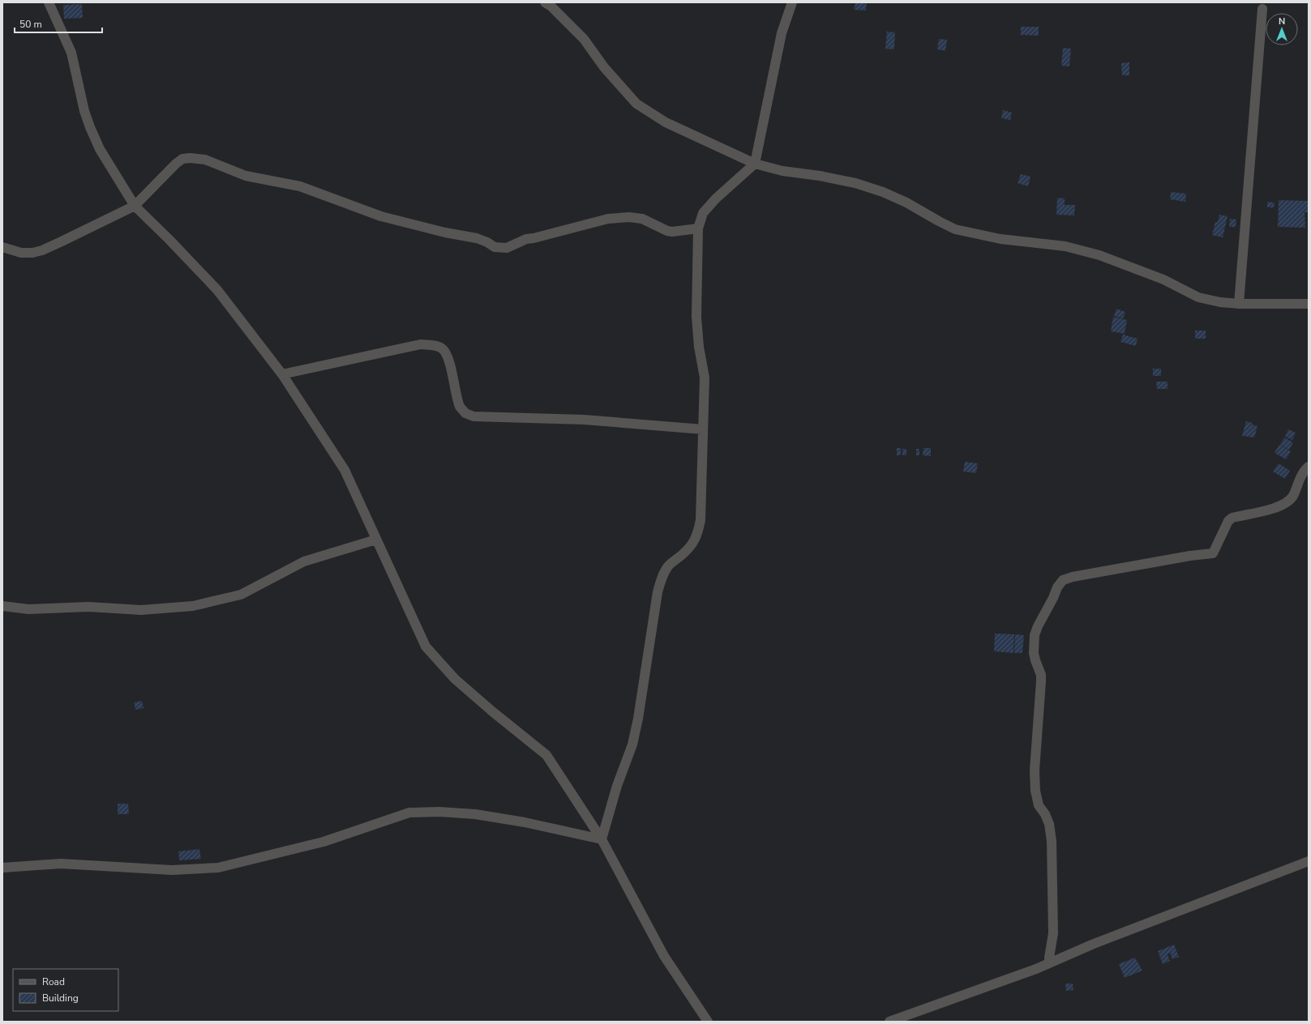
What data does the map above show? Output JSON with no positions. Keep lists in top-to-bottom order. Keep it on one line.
{"legend":["Road","Building"],"scale_bar":"50 m","north":"top"}
